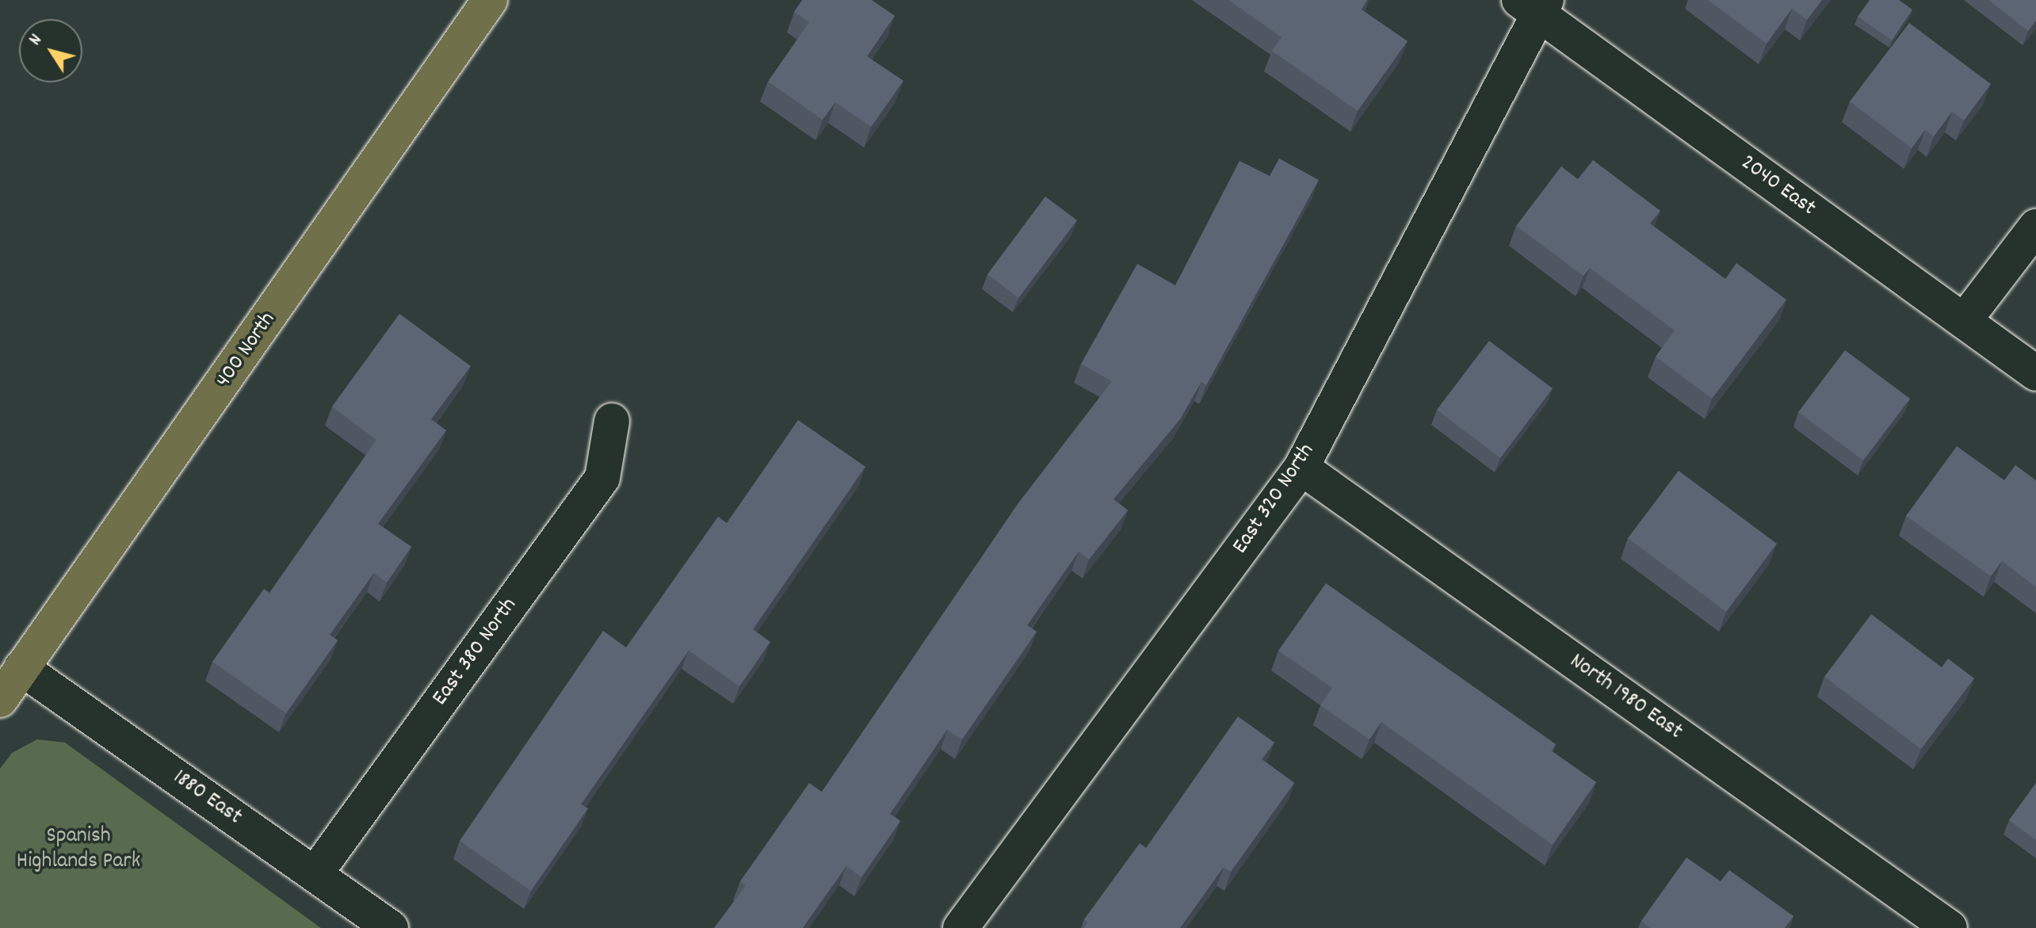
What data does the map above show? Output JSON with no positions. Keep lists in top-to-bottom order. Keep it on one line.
{"streets":{"main road":["400 North"],"street":["2040 East","East 320 North","East 380 North","North 1980 East","1880 East"]},"crossings":[["2040 East","East 320 North"],["400 North","1880 East"],["East 320 North","North 1980 East"],["East 380 North","1880 East"]],"parks":["Spanish Highlands Park"],"north":"top left"}
